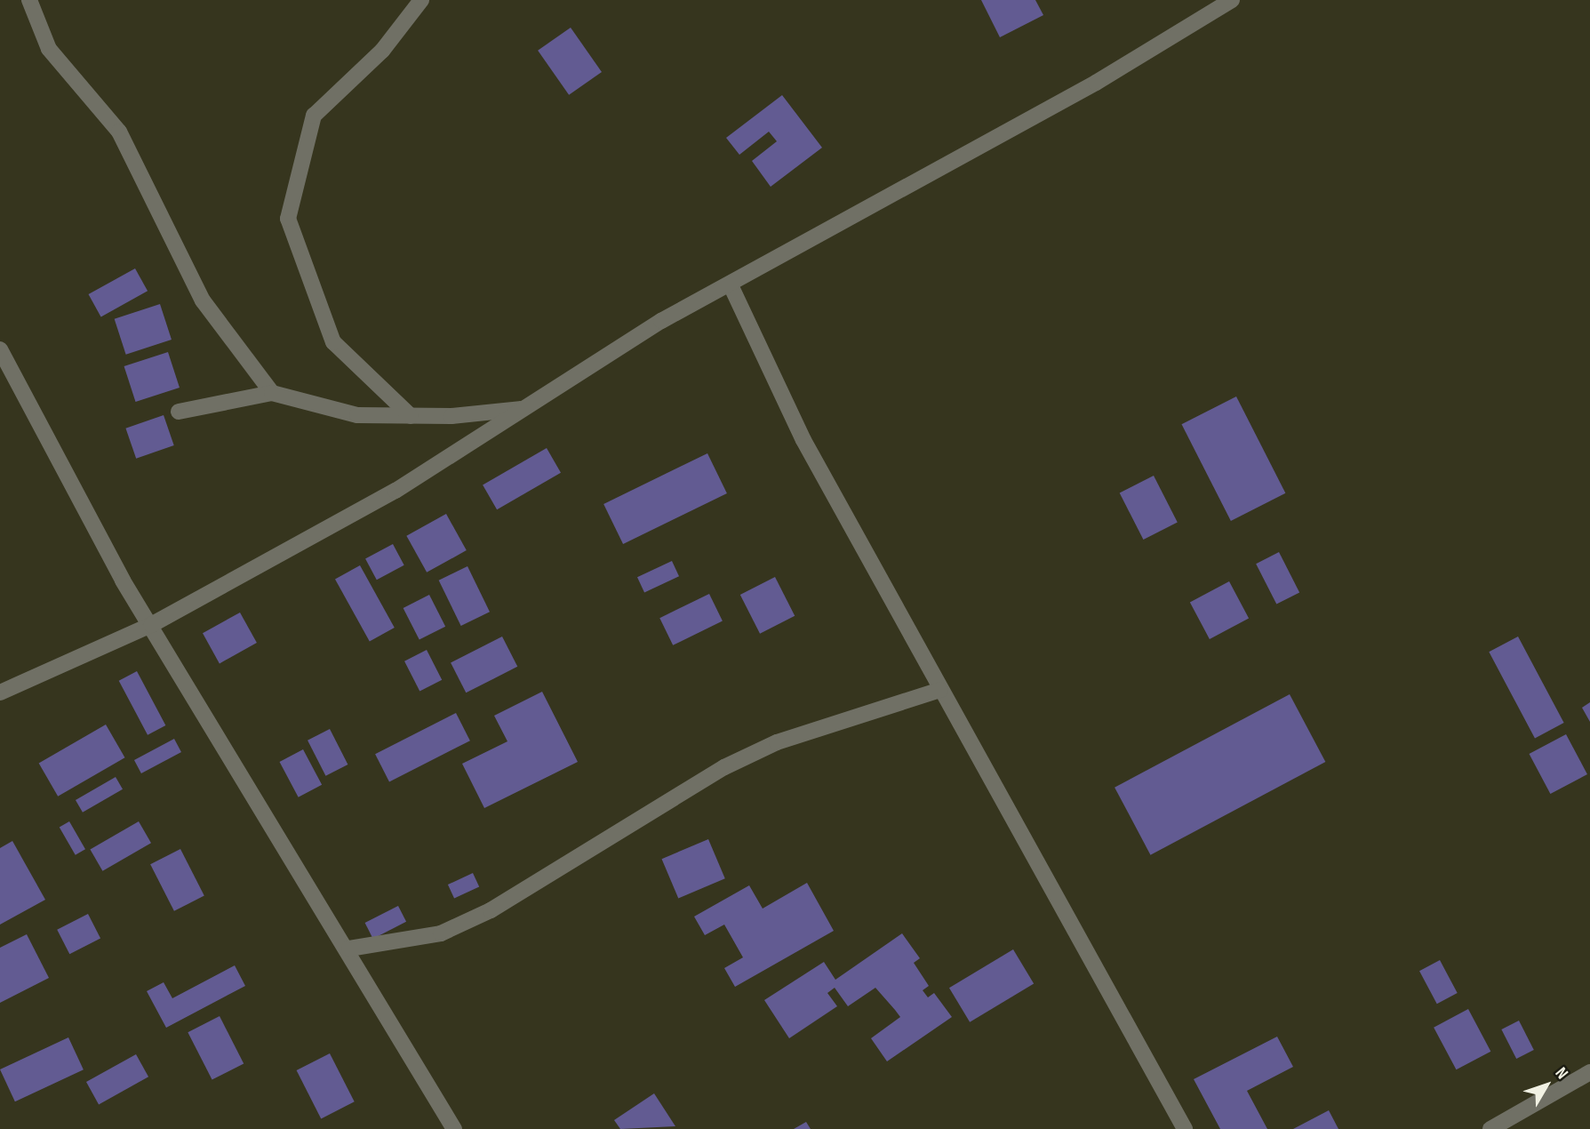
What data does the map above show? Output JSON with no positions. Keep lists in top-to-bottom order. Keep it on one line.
{"north":"top right"}
